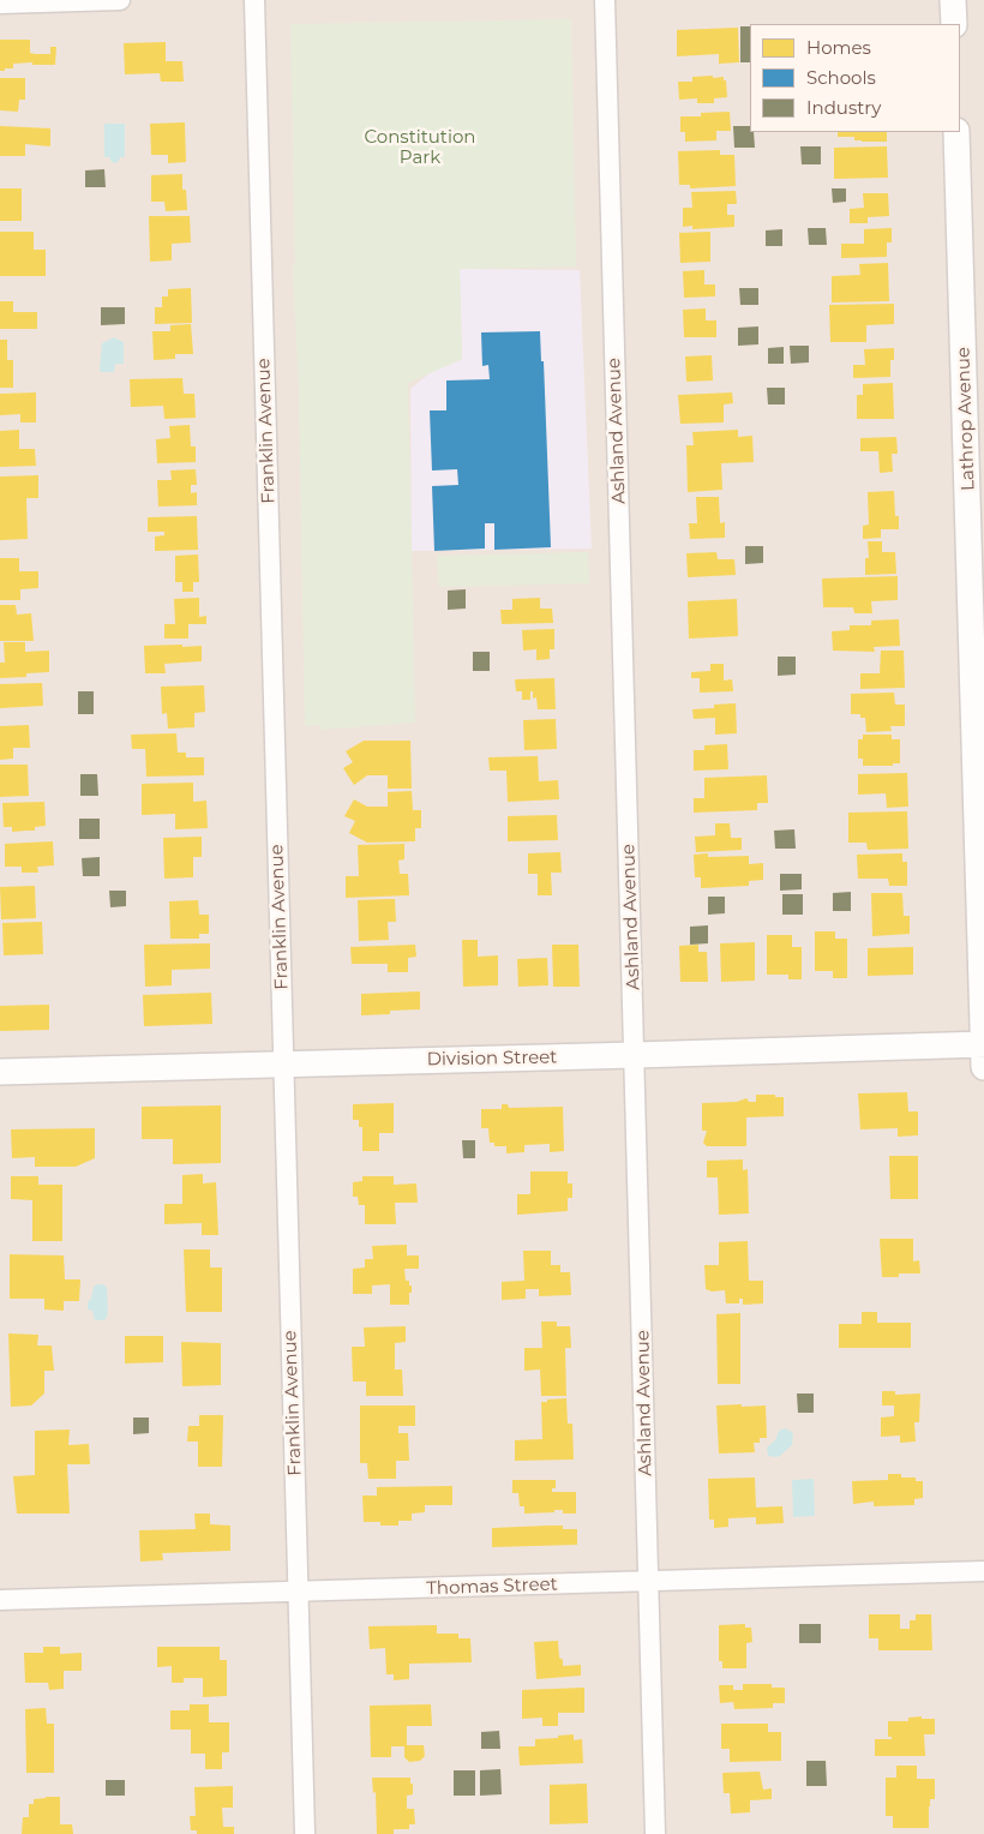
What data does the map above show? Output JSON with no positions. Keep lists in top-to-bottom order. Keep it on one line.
{"streets":{"street":["Lathrop Avenue","Franklin Avenue","Ashland Avenue","Division Street","Thomas Street"]},"crossings":[["Lathrop Avenue","Division Street"],["Franklin Avenue","Division Street"],["Franklin Avenue","Thomas Street"],["Ashland Avenue","Division Street"],["Ashland Avenue","Thomas Street"]],"parks":["Constitution Park"],"legend":["Homes","Schools","Industry"]}
